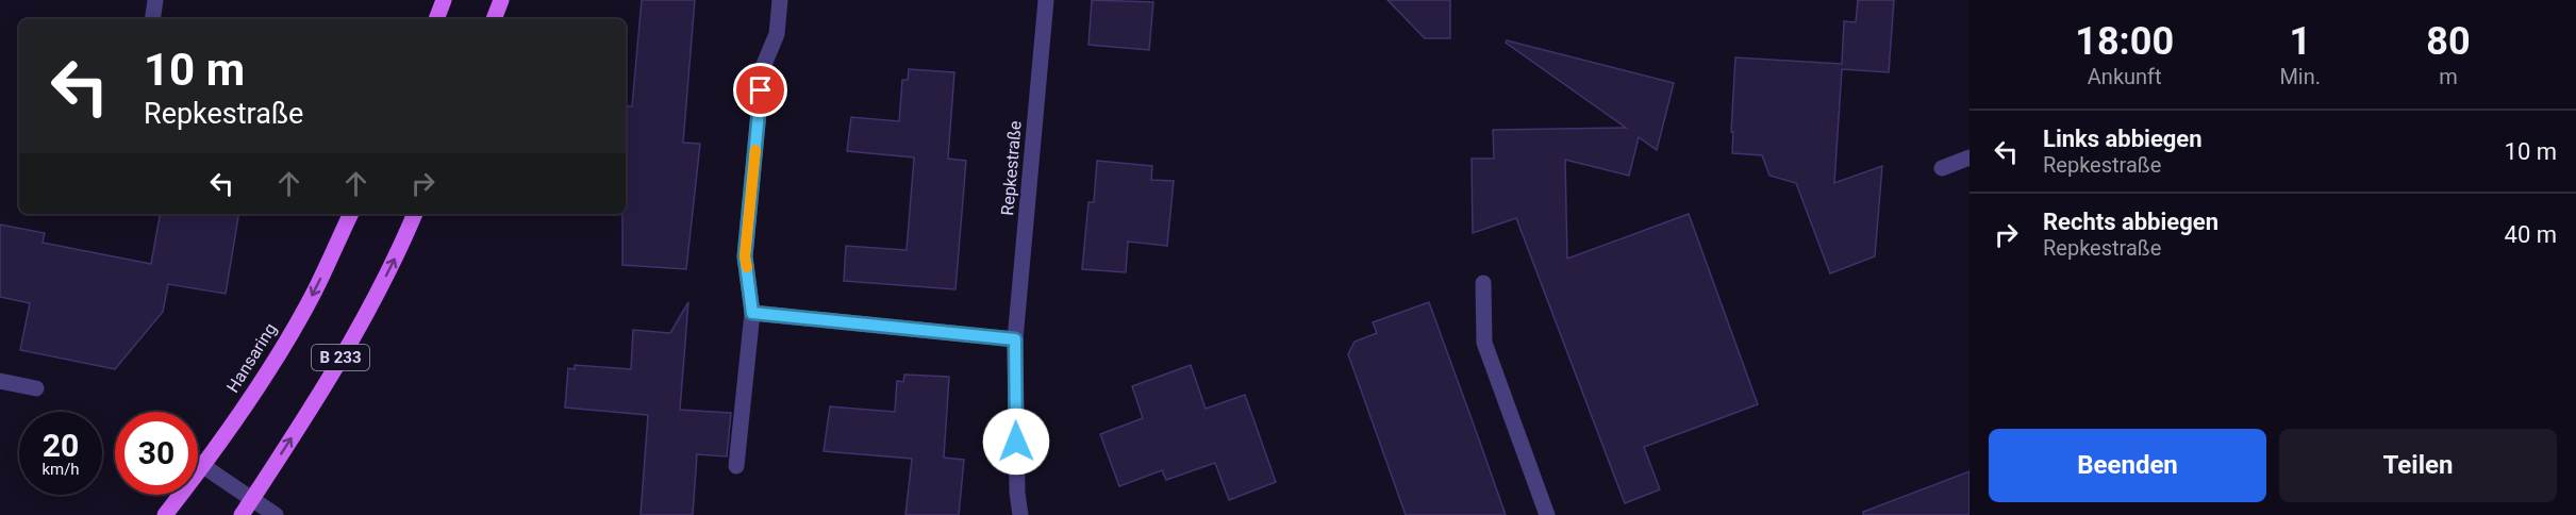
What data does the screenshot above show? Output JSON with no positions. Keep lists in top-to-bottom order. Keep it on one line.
{"streets":{"main road":["Hansaring","B 233"],"street":["Repkestraße"]},"page":{"eta":["18:00","Ankunft","1","Min.","80","m"],"turn":["10 m","Repkestraße"],"list":[{"name":"Links abbiegen","note":"Repkestraße","value":"10 m"},{"name":"Rechts abbiegen","note":"Repkestraße","value":"40 m"}],"speed":"20 km/h","limit":"30","buttons":["Beenden","Teilen"]}}
